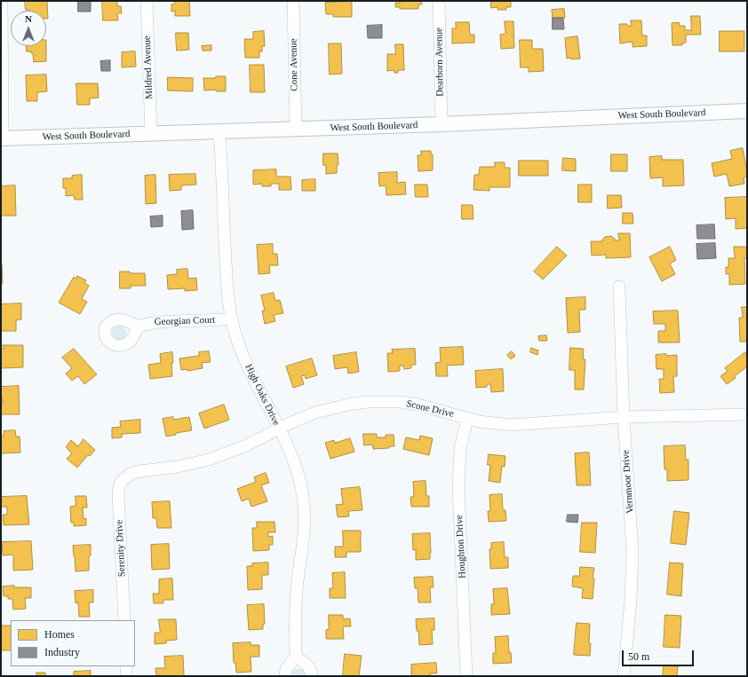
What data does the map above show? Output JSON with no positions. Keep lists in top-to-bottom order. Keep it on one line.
{"streets":{"street":["Dearborn Avenue","Cone Avenue","Mildred Avenue","West South Boulevard","Georgian Court","High Oaks Drive","Scone Drive","Vernmoor Drive","Houghton Drive","Serenity Drive"]},"crossings":[["Dearborn Avenue","West South Boulevard"],["Cone Avenue","West South Boulevard"],["Mildred Avenue","West South Boulevard"],["West South Boulevard","High Oaks Drive"],["Georgian Court","High Oaks Drive"],["High Oaks Drive","Scone Drive"],["Scone Drive","Vernmoor Drive"],["Scone Drive","Houghton Drive"],["Scone Drive","Serenity Drive"]],"legend":["Homes","Industry"],"scale_bar":"50 m","north":"top"}
